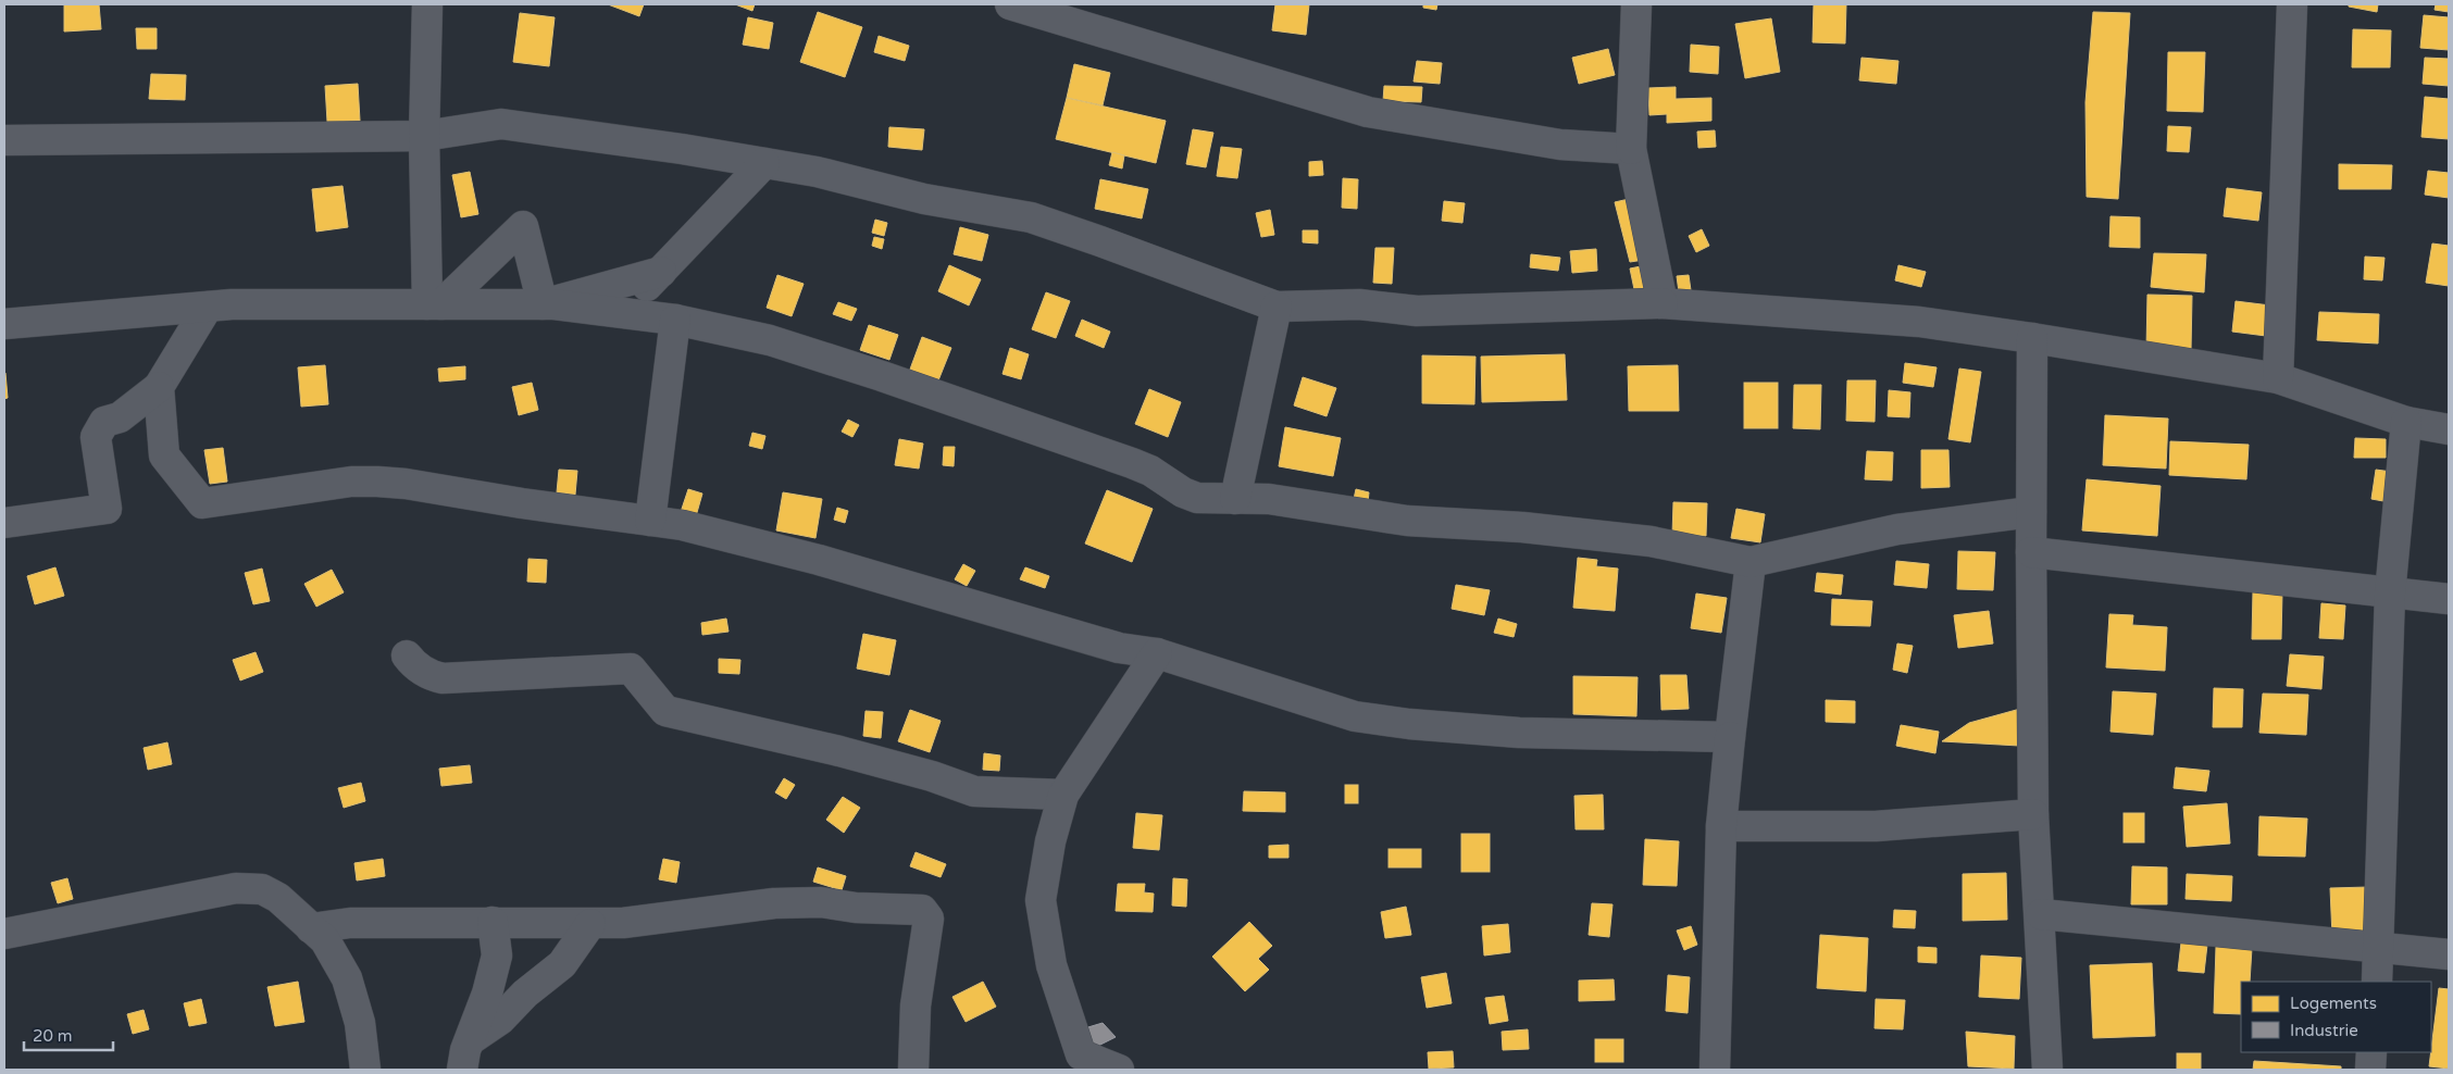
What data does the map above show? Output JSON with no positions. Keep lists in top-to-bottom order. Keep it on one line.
{"legend":["Logements","Industrie"],"scale_bar":"20 m"}
